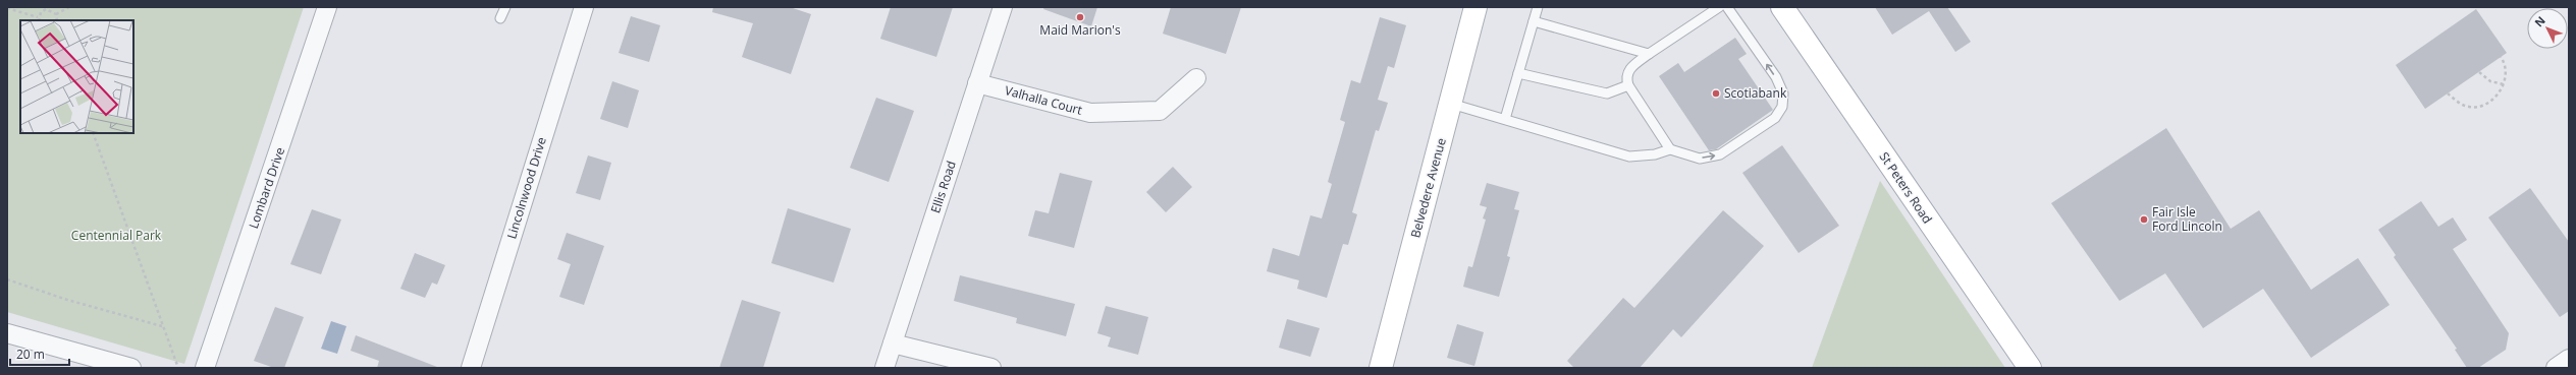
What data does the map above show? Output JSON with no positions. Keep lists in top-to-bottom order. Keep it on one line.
{"streets":{"main road":["Belvedere Avenue","St Peters Road"],"street":["Valhalla Court","Ellis Road","Lombard Drive","Lincolnwood Drive"]},"crossings":[["Valhalla Court","Ellis Road"]],"parks":["Centennial Park"],"places":["Maid Marion's","Scotiabank","Fair Isle Ford Lincoln"],"scale_bar":"20 m","north":"top left"}
